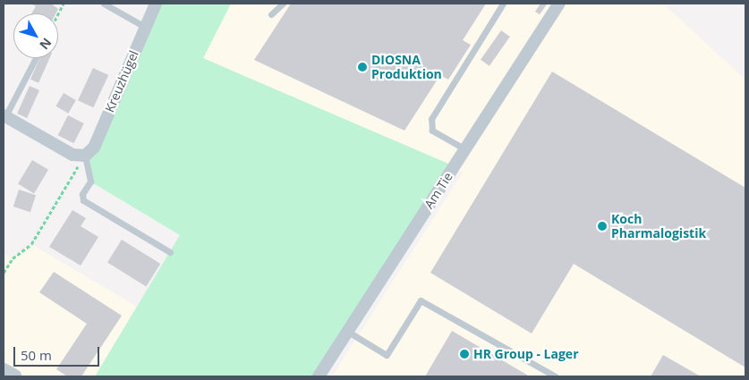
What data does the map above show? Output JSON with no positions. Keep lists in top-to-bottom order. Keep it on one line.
{"streets":{"street":["Kreuzhügel","Am Tie"]},"places":["DIOSNA Produktion","Koch Pharmalogistik","HR Group - Lager"],"scale_bar":"50 m","north":"bottom right"}
